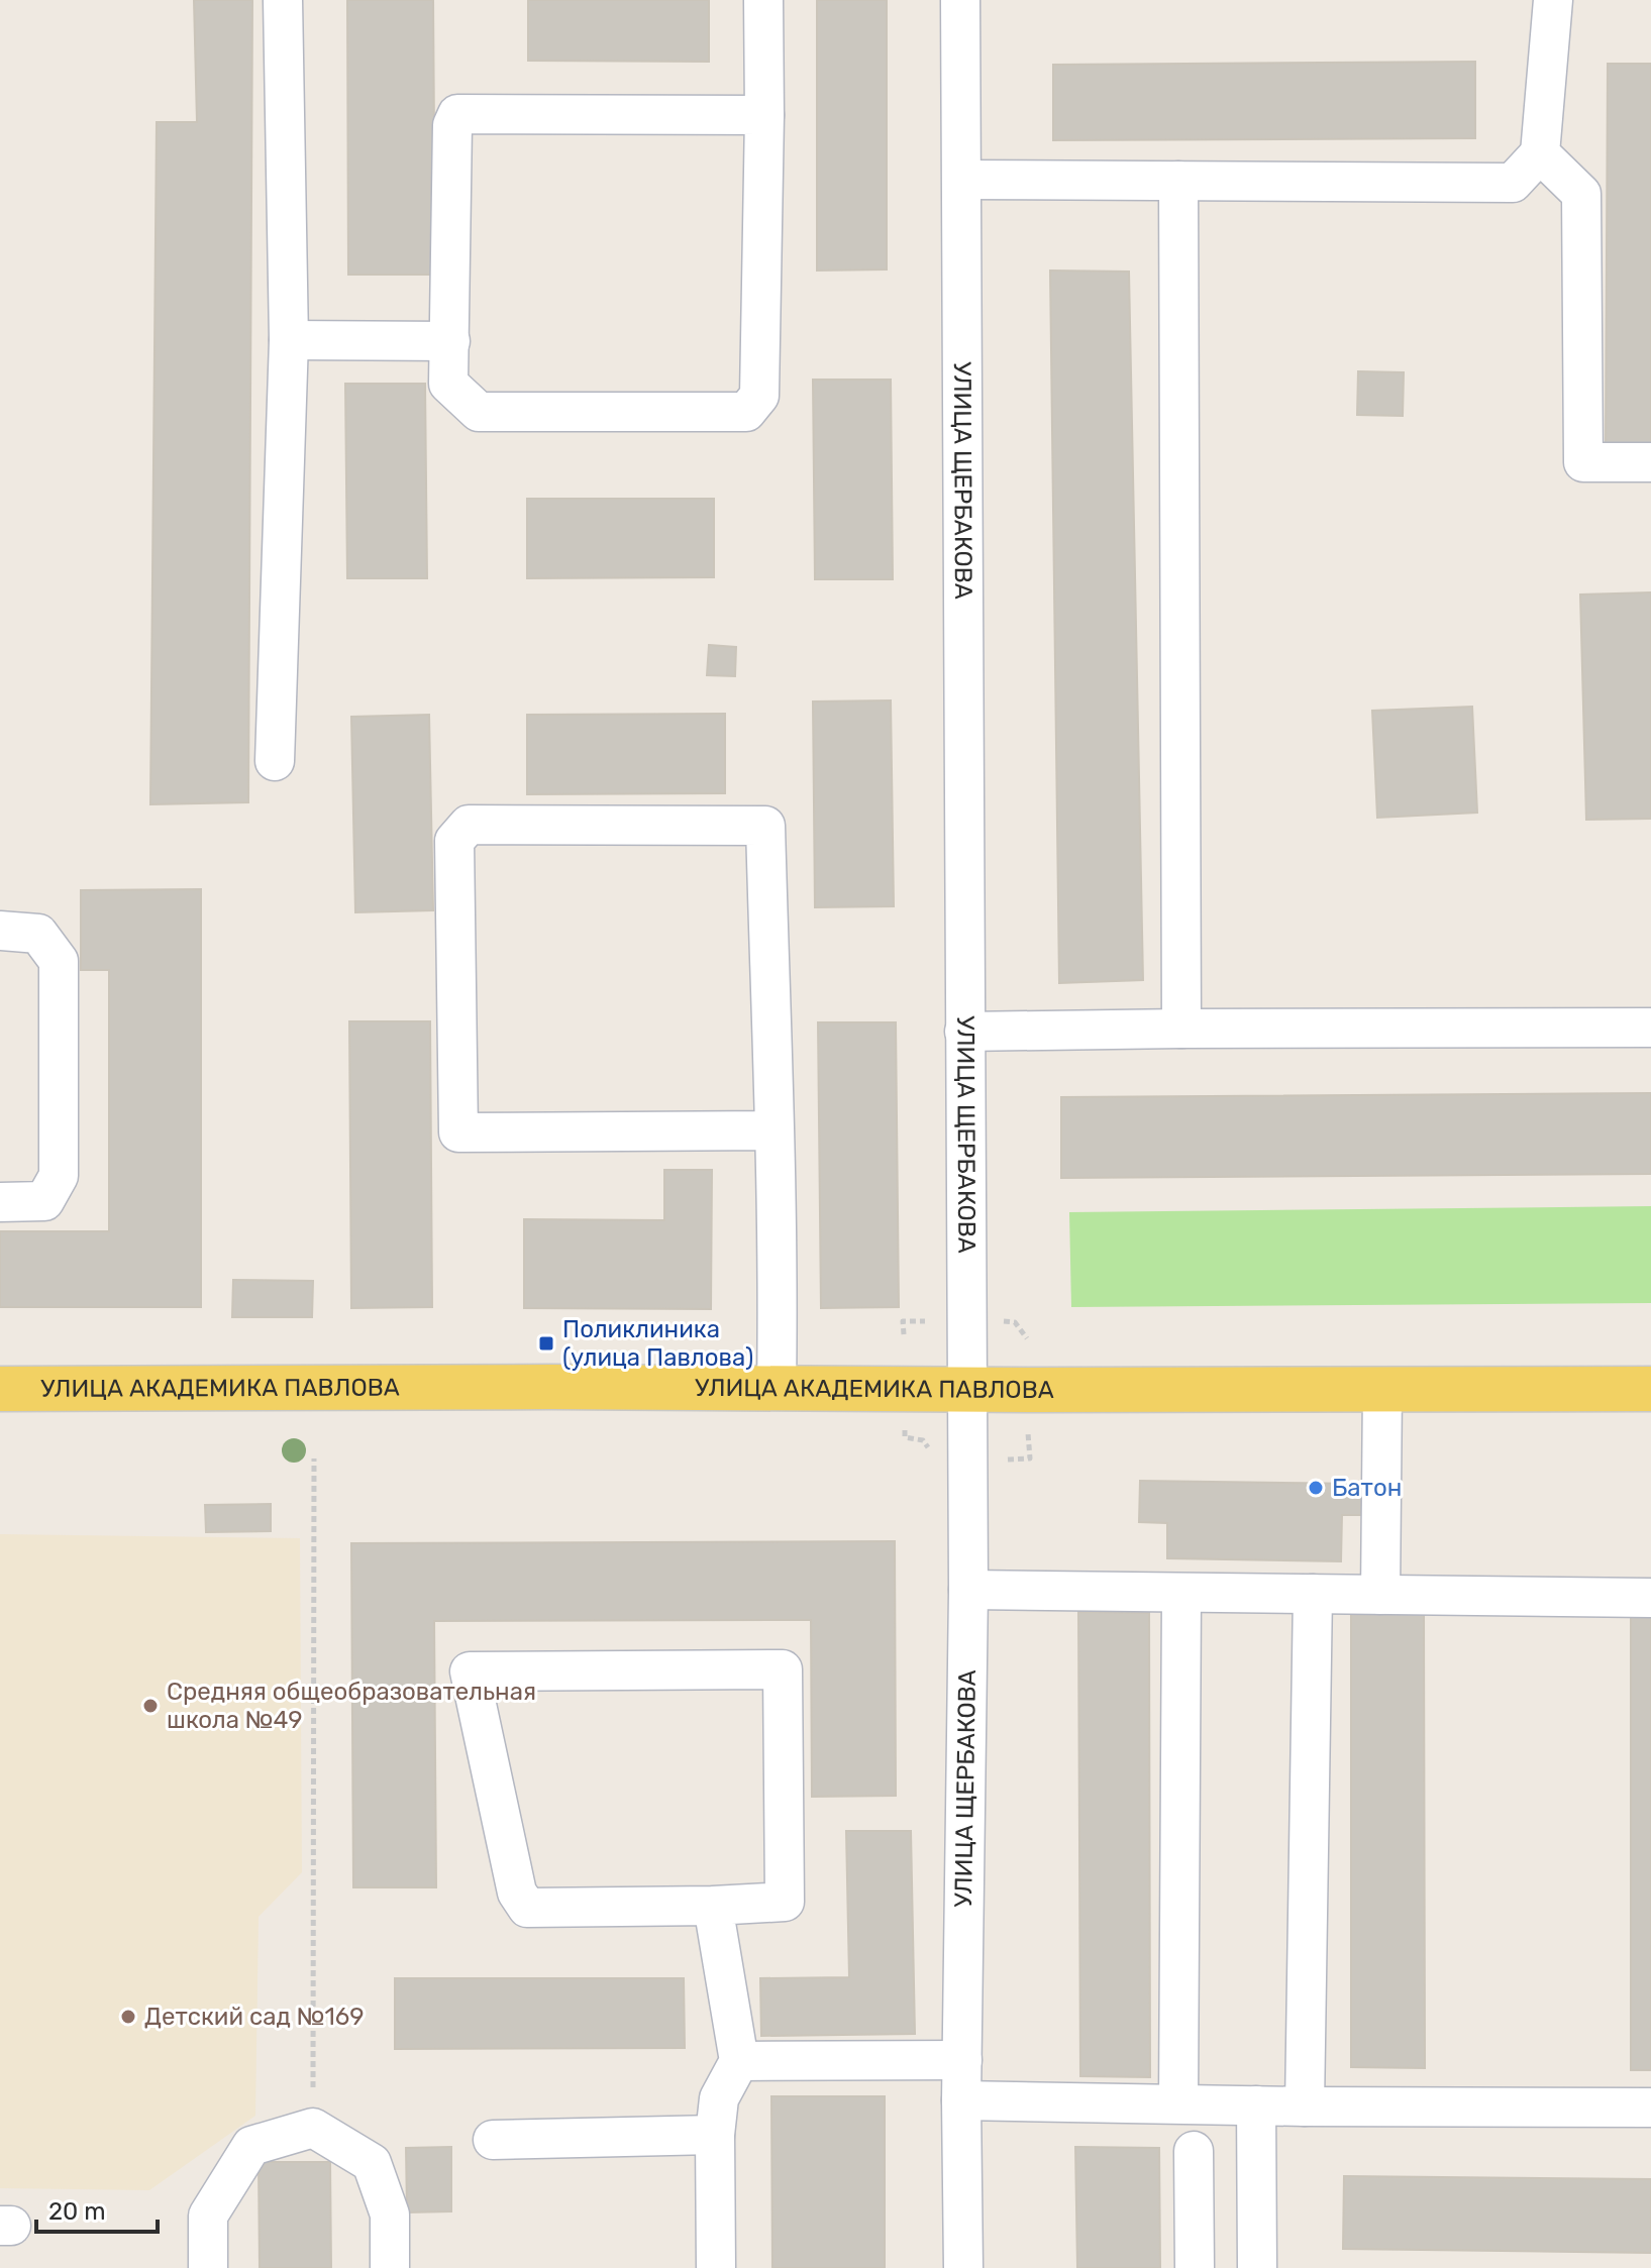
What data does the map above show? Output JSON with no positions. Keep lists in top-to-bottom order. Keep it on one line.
{"streets":{"main road":["УЛИЦА АКАДЕМИКА ПАВЛОВА"],"street":["УЛИЦА ЩЕРБАКОВА"]},"crossings":[["УЛИЦА ЩЕРБАКОВА","УЛИЦА АКАДЕМИКА ПАВЛОВА"]],"places":{"transit":["Поликлиника (улица Павлова)"],"other":["Батон","Средняя общеобразовательная школа №49","Детский сад №169"]},"scale_bar":"20 m"}
